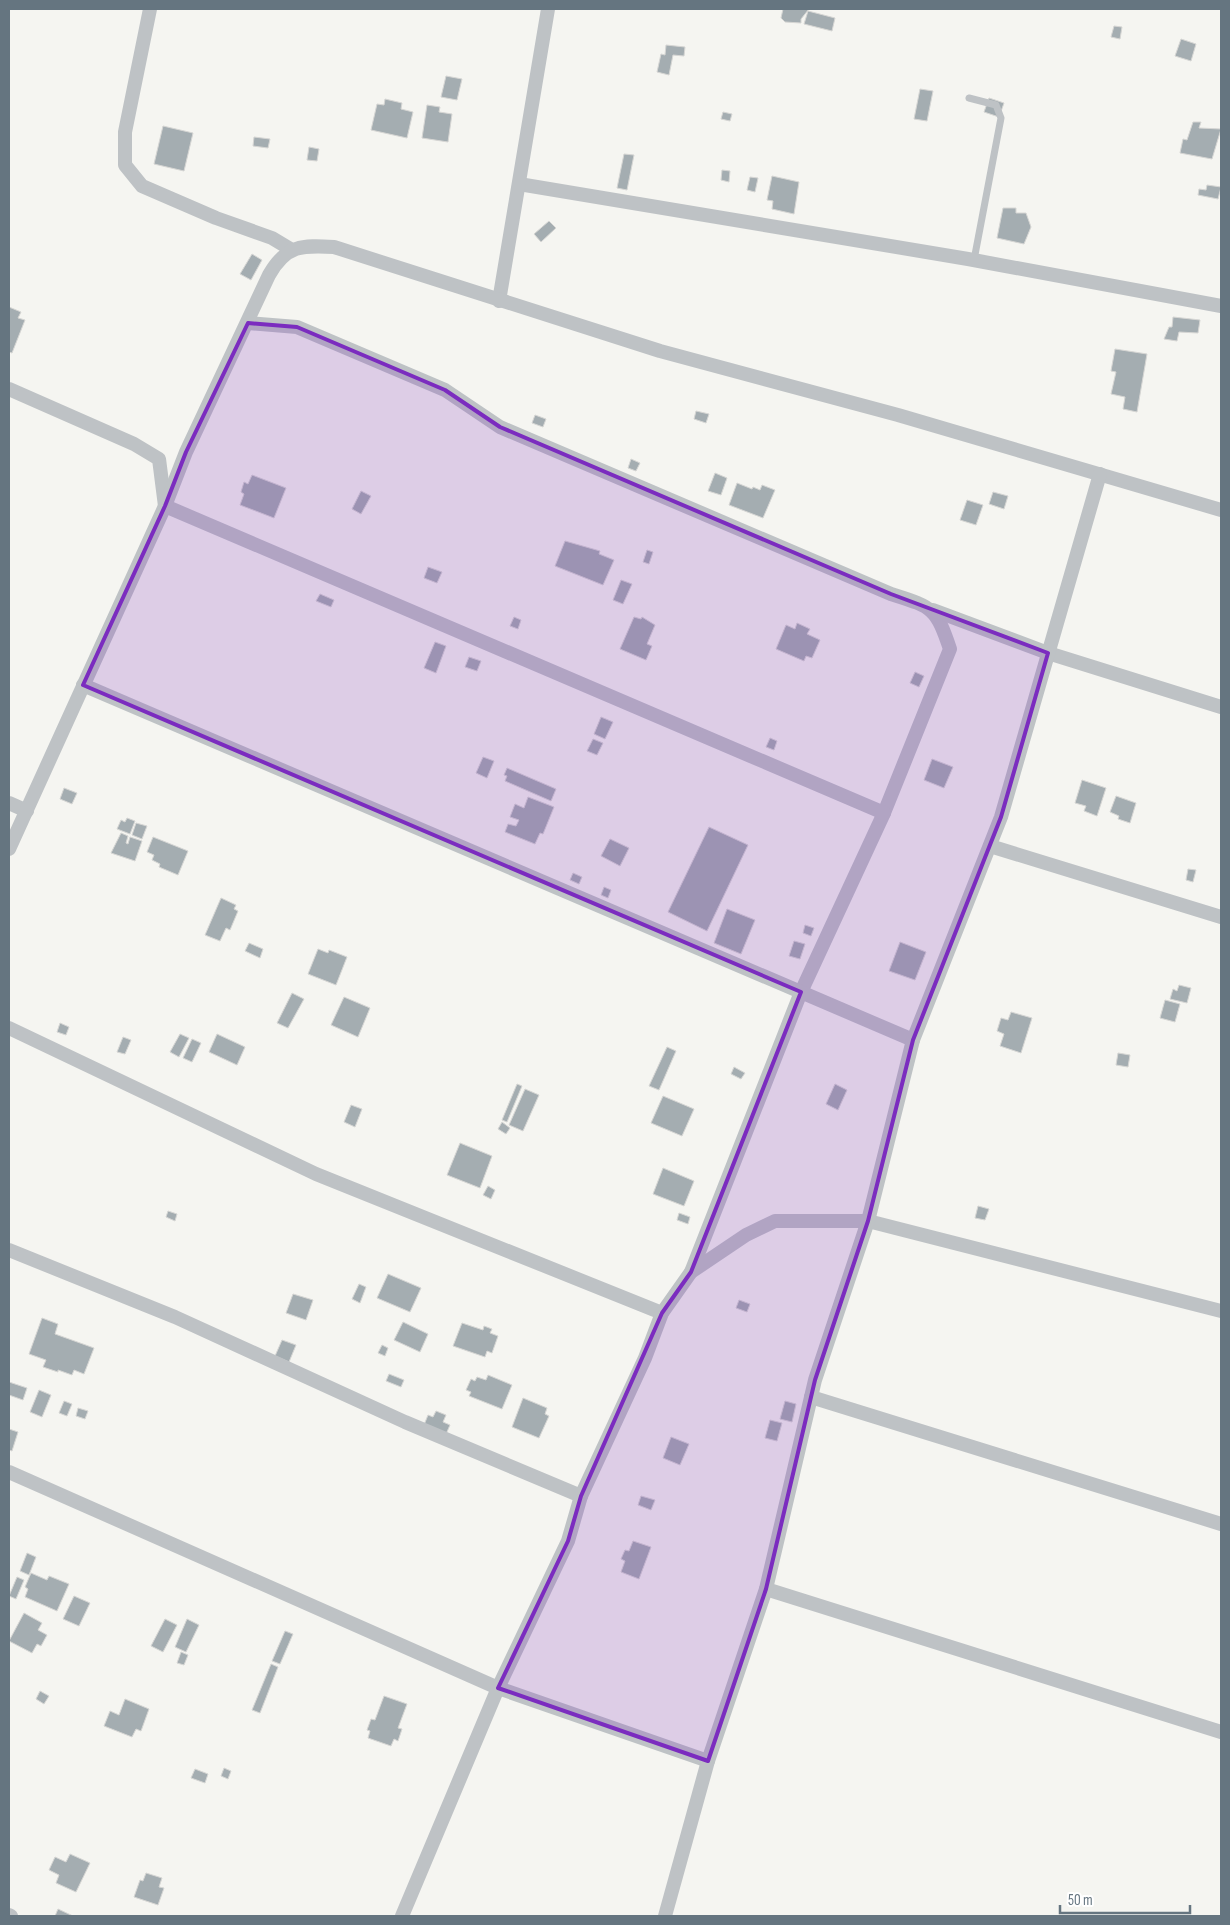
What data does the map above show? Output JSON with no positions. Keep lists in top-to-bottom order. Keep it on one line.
{"scale_bar":"50 m"}
